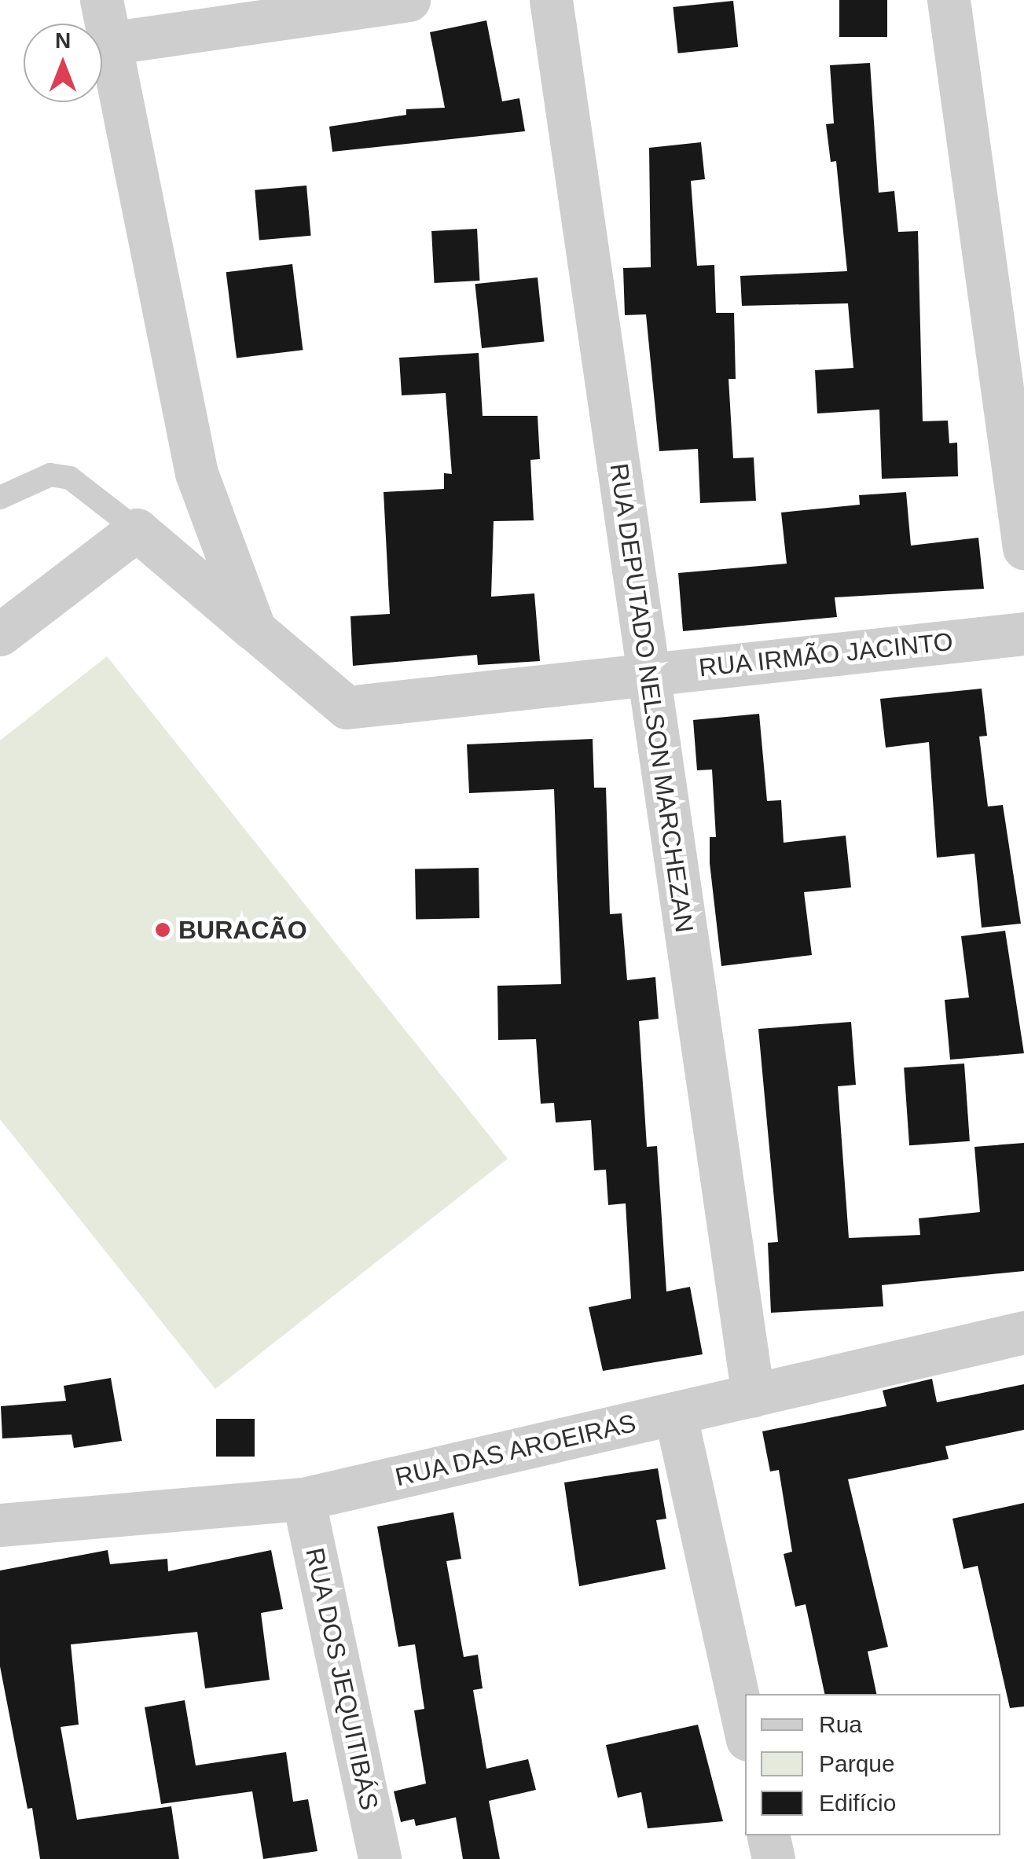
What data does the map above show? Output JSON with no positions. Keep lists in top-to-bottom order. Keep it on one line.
{"streets":{"street":["RUA IRMÃO JACINTO","RUA DEPUTADO NELSON MARCHEZAN","RUA DAS AROEIRAS","RUA DOS JEQUITIBÁS"]},"crossings":[["RUA IRMÃO JACINTO","RUA DEPUTADO NELSON MARCHEZAN"],["RUA DEPUTADO NELSON MARCHEZAN","RUA DAS AROEIRAS"],["RUA DAS AROEIRAS","RUA DOS JEQUITIBÁS"]],"places":["BURACÃO"],"legend":["Rua","Parque","Edifício"],"north":"top"}
